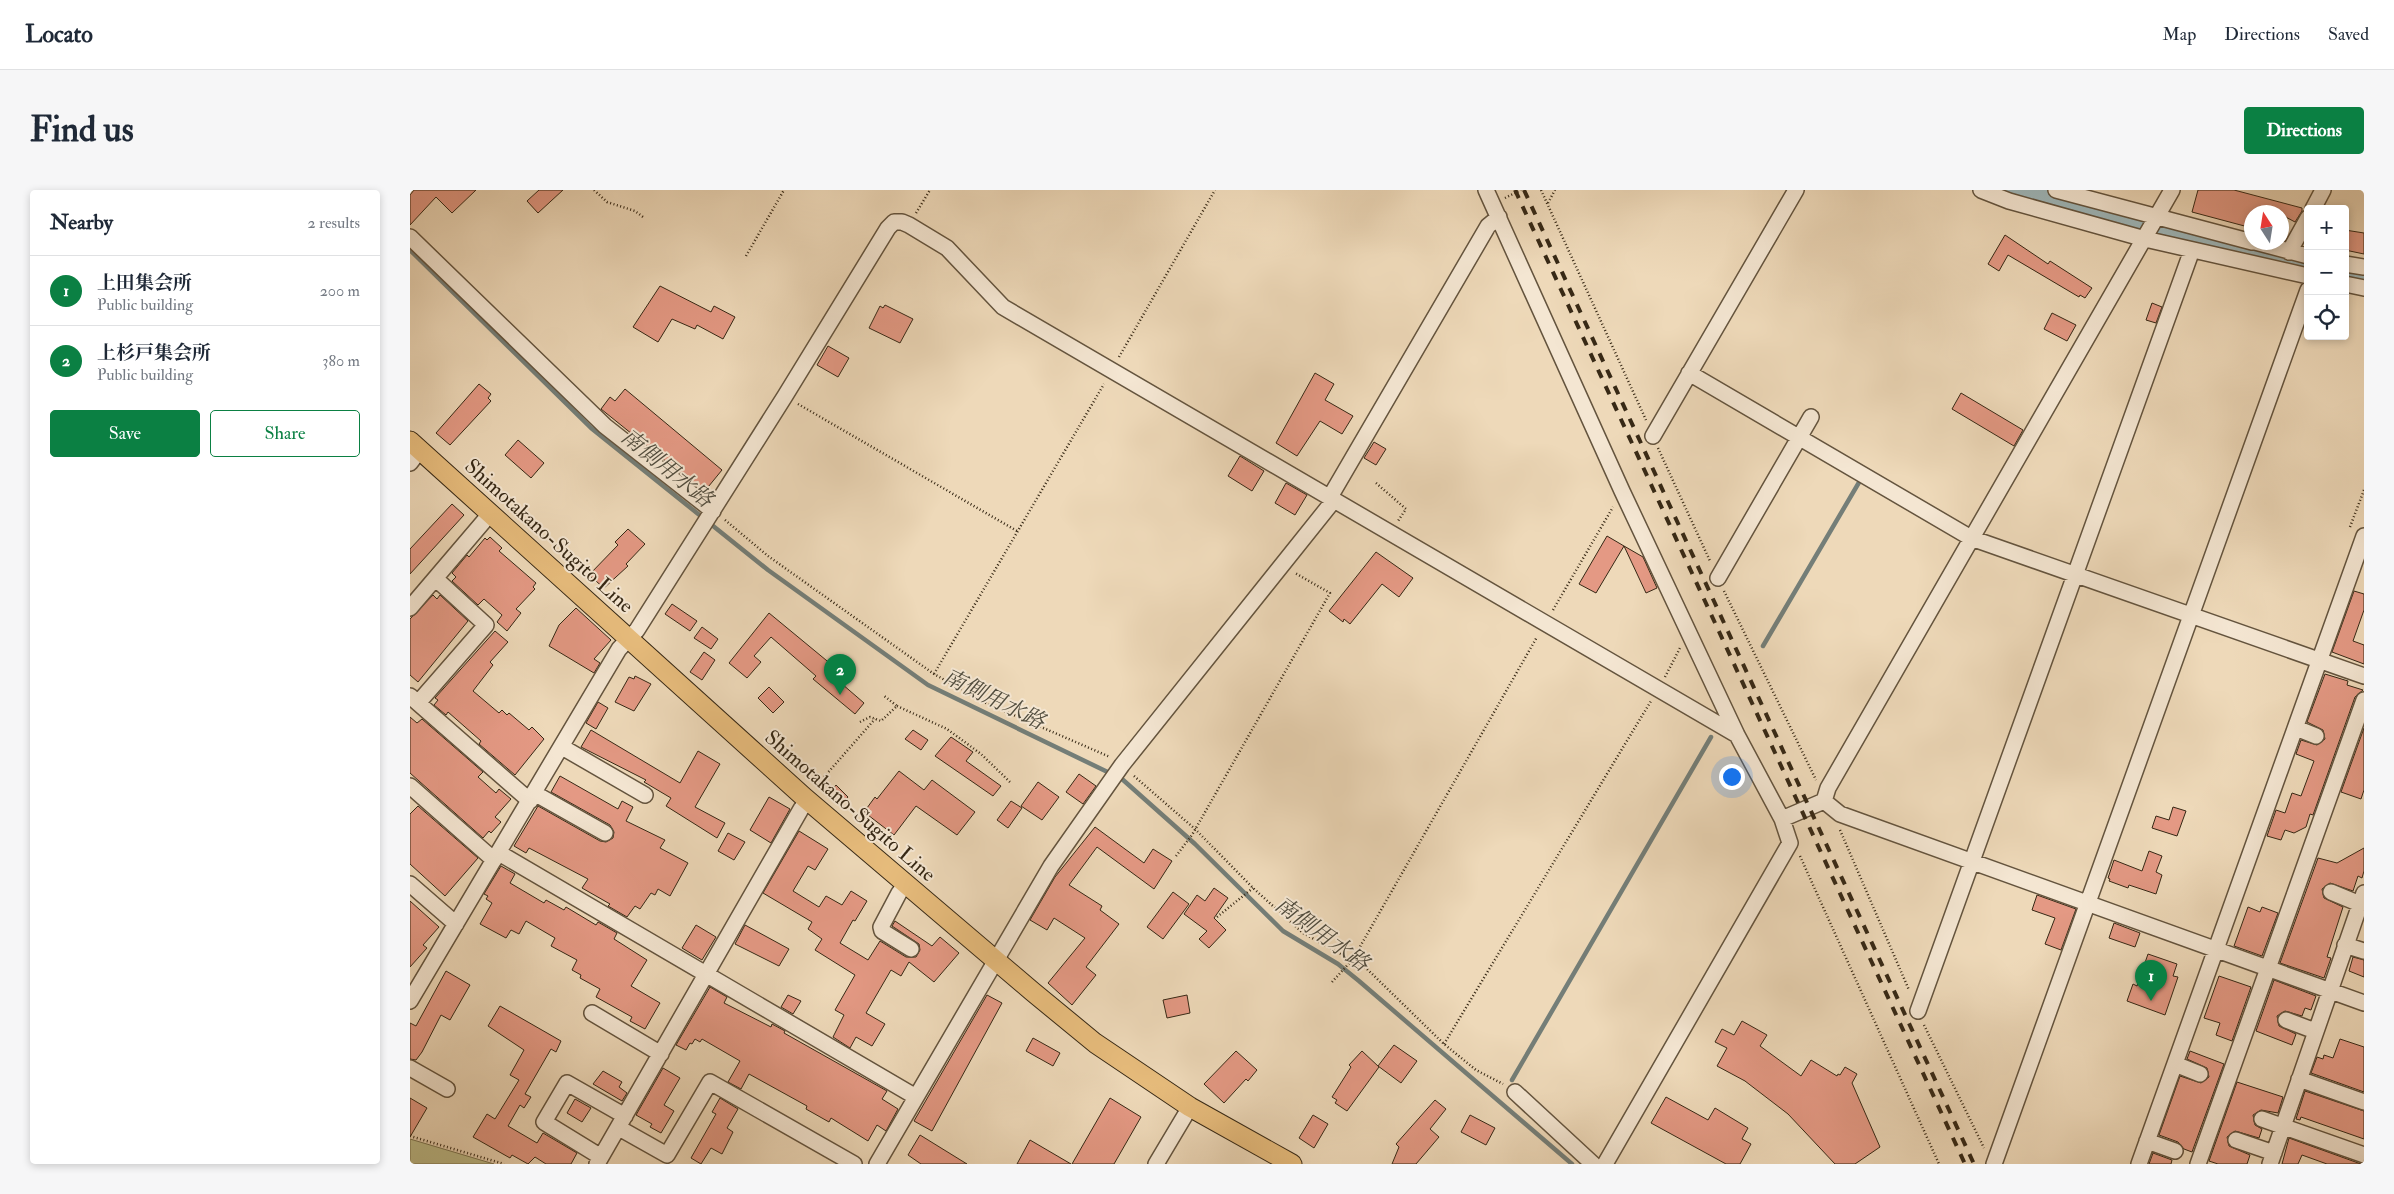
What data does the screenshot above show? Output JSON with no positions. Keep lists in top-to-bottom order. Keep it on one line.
{"streets":{"main road":["Shimotakano-Sugito Line"]},"water":["南側用水路"],"north":"top","page":{"header":"Locato","nav":["Map","Directions","Saved"],"buttons":["Directions",["Save","Share"]],"title":"Find us","heading":["Nearby","2 results"],"map_buttons":["+","−"],"list":[{"mark":"1","name":"上田集会所","note":"Public building","value":"200 m"},{"mark":"2","name":"上杉戸集会所","note":"Public building","value":"380 m"}],"pins":["2","1"]}}
